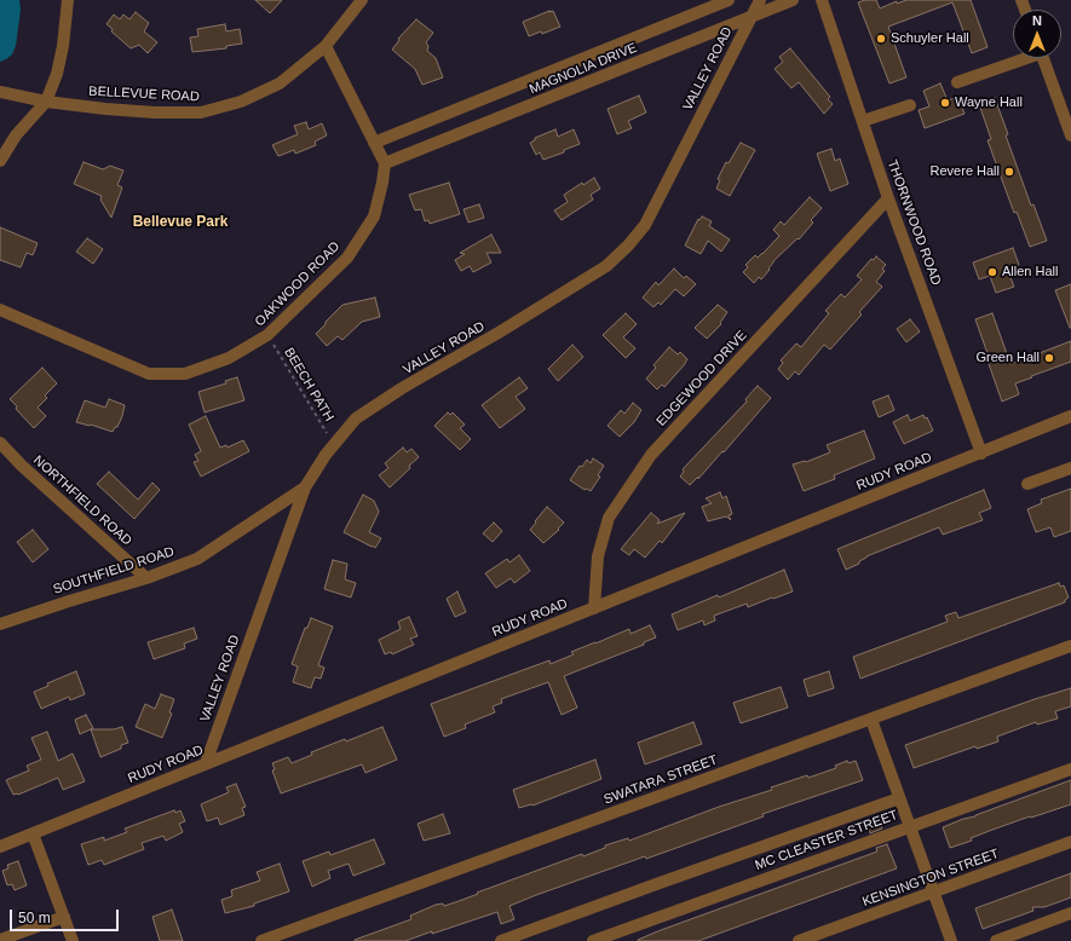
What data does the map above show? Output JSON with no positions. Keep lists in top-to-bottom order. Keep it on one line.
{"streets":{"street":["MAGNOLIA DRIVE","VALLEY ROAD","BELLEVUE ROAD","THORNWOOD ROAD","OAKWOOD ROAD","EDGEWOOD DRIVE","RUDY ROAD","NORTHFIELD ROAD","SOUTHFIELD ROAD","SWATARA STREET","MC CLEASTER STREET","KENSINGTON STREET"],"path":["BEECH PATH"]},"crossings":[["MAGNOLIA DRIVE","VALLEY ROAD"],["MAGNOLIA DRIVE","OAKWOOD ROAD"],["VALLEY ROAD","BEECH PATH"],["VALLEY ROAD","RUDY ROAD"],["VALLEY ROAD","SOUTHFIELD ROAD"],["THORNWOOD ROAD","EDGEWOOD DRIVE"],["THORNWOOD ROAD","RUDY ROAD"],["OAKWOOD ROAD","BEECH PATH"],["EDGEWOOD DRIVE","RUDY ROAD"],["NORTHFIELD ROAD","SOUTHFIELD ROAD"]],"districts":["Bellevue Park"],"places":["Schuyler Hall","Wayne Hall","Revere Hall","Allen Hall","Green Hall"],"scale_bar":"50 m","north":"top"}
